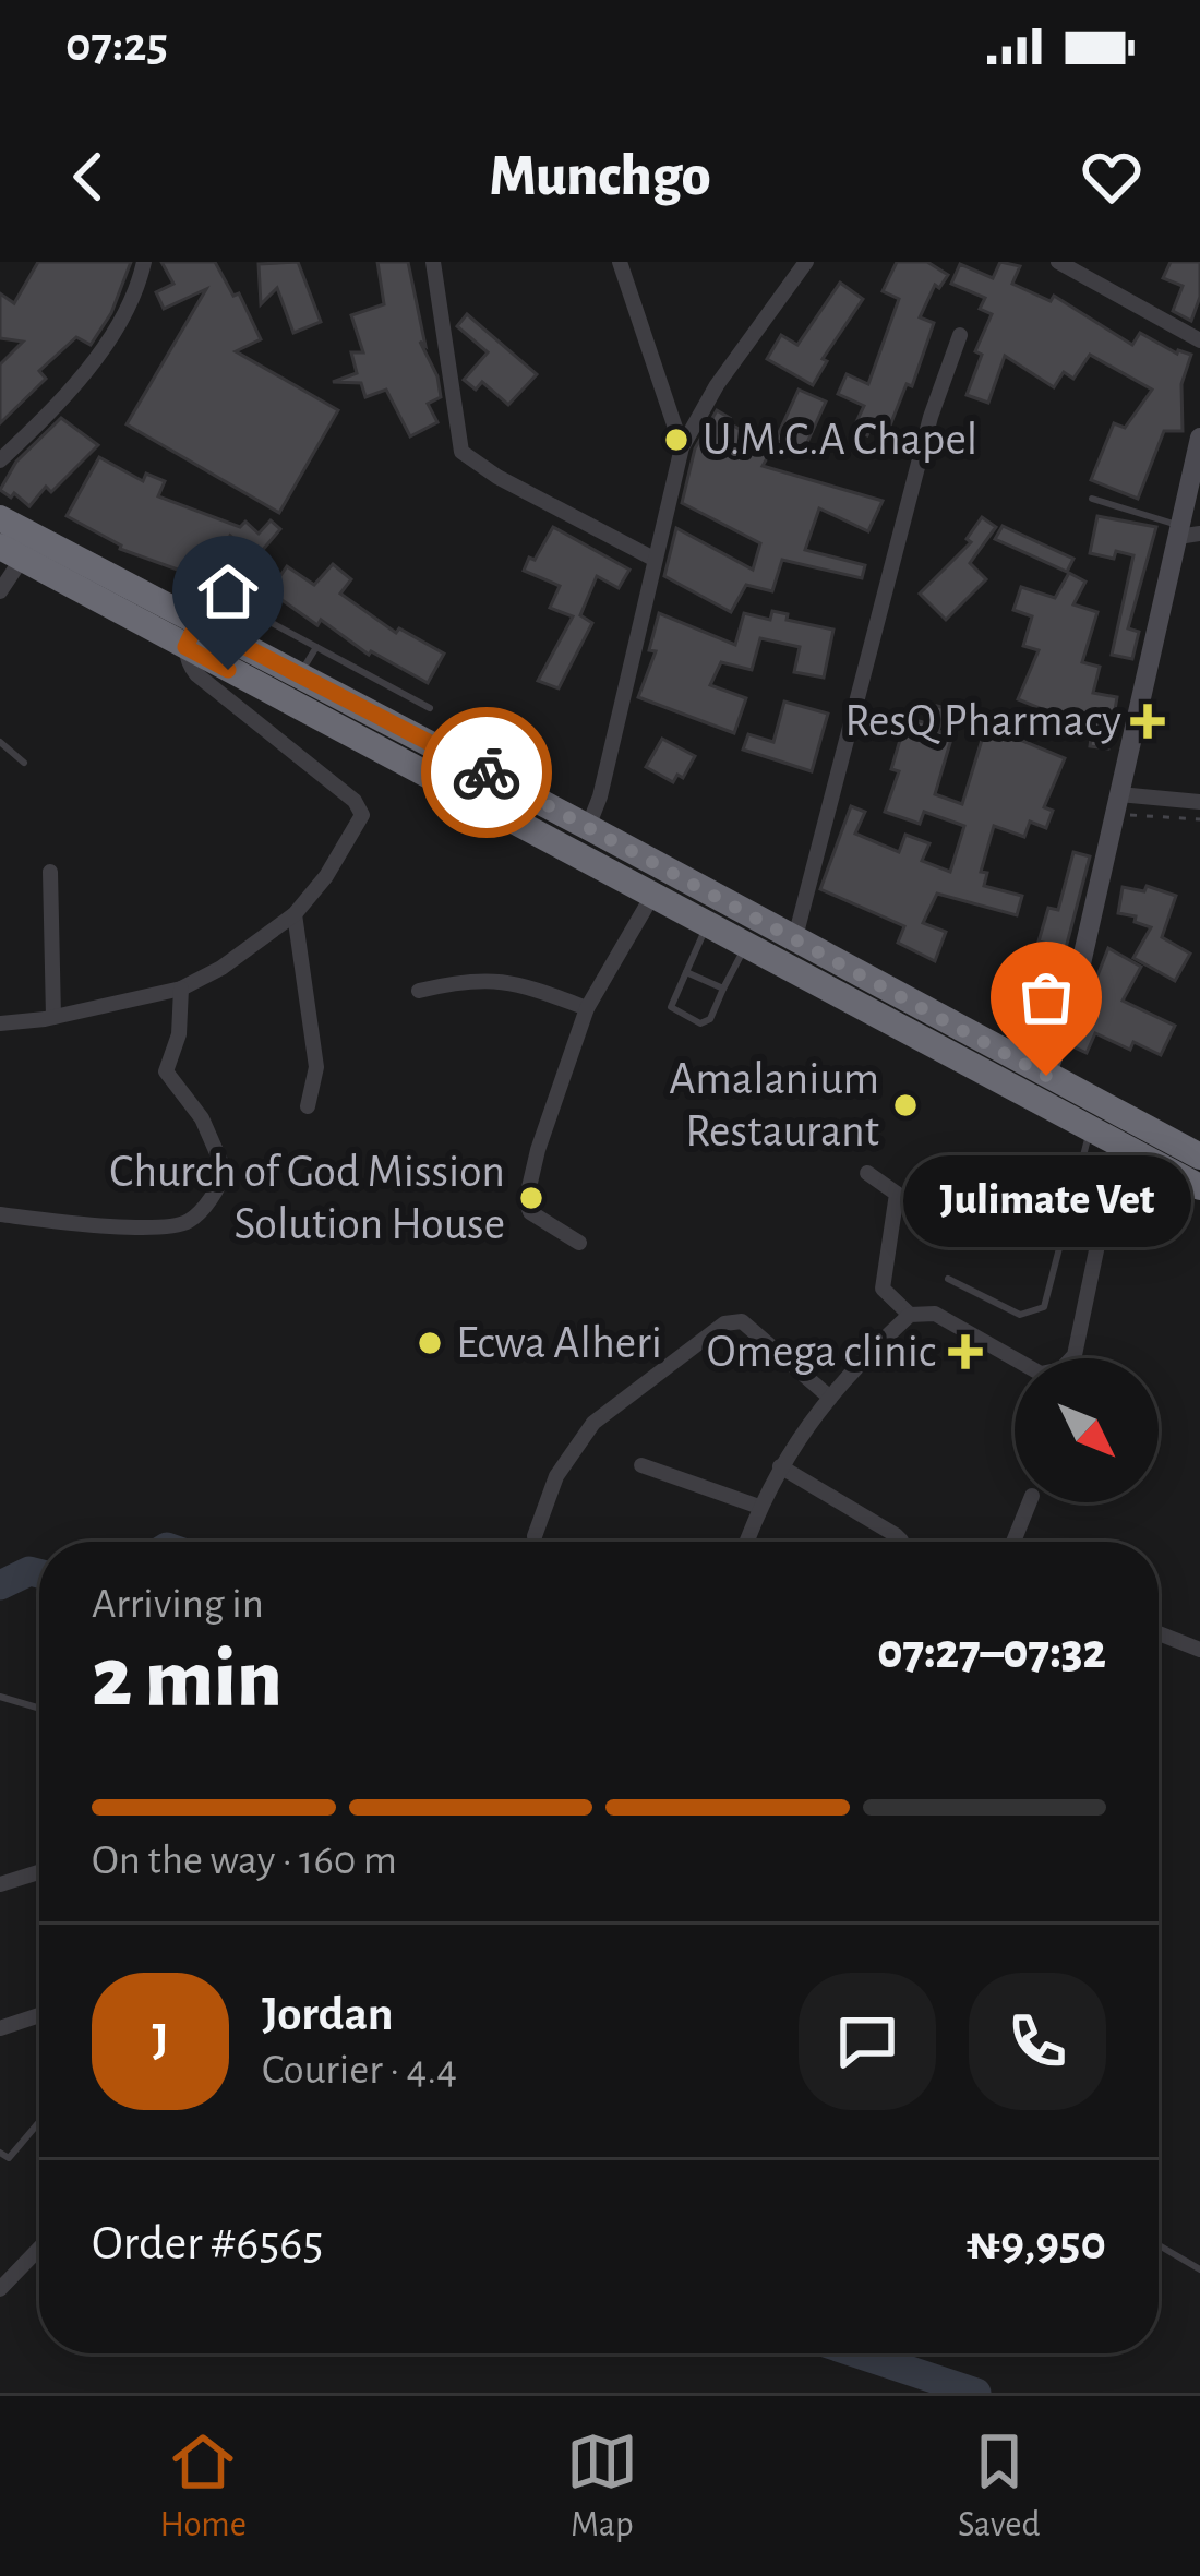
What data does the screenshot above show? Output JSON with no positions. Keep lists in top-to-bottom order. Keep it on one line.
{"places":{"other":["U.M.C.A Chapel","Julimate Vet","Amalanium Restaurant","Church of God Mission Solution House","Ecwa Alheri"],"health":["ResQ Pharmacy","Omega clinic"]},"north":"bottom right","page":{"status":"07:25","header":"Munchgo","bubble":"Julimate Vet","heading":["2 min","Arriving in","07:27–07:32"],"panel":["Jordan","Courier · 4.4","Order #6565","₦9,950"],"bar":"On the way · 160 m","round":"J","tabs":["Home","Map","Saved"]}}
